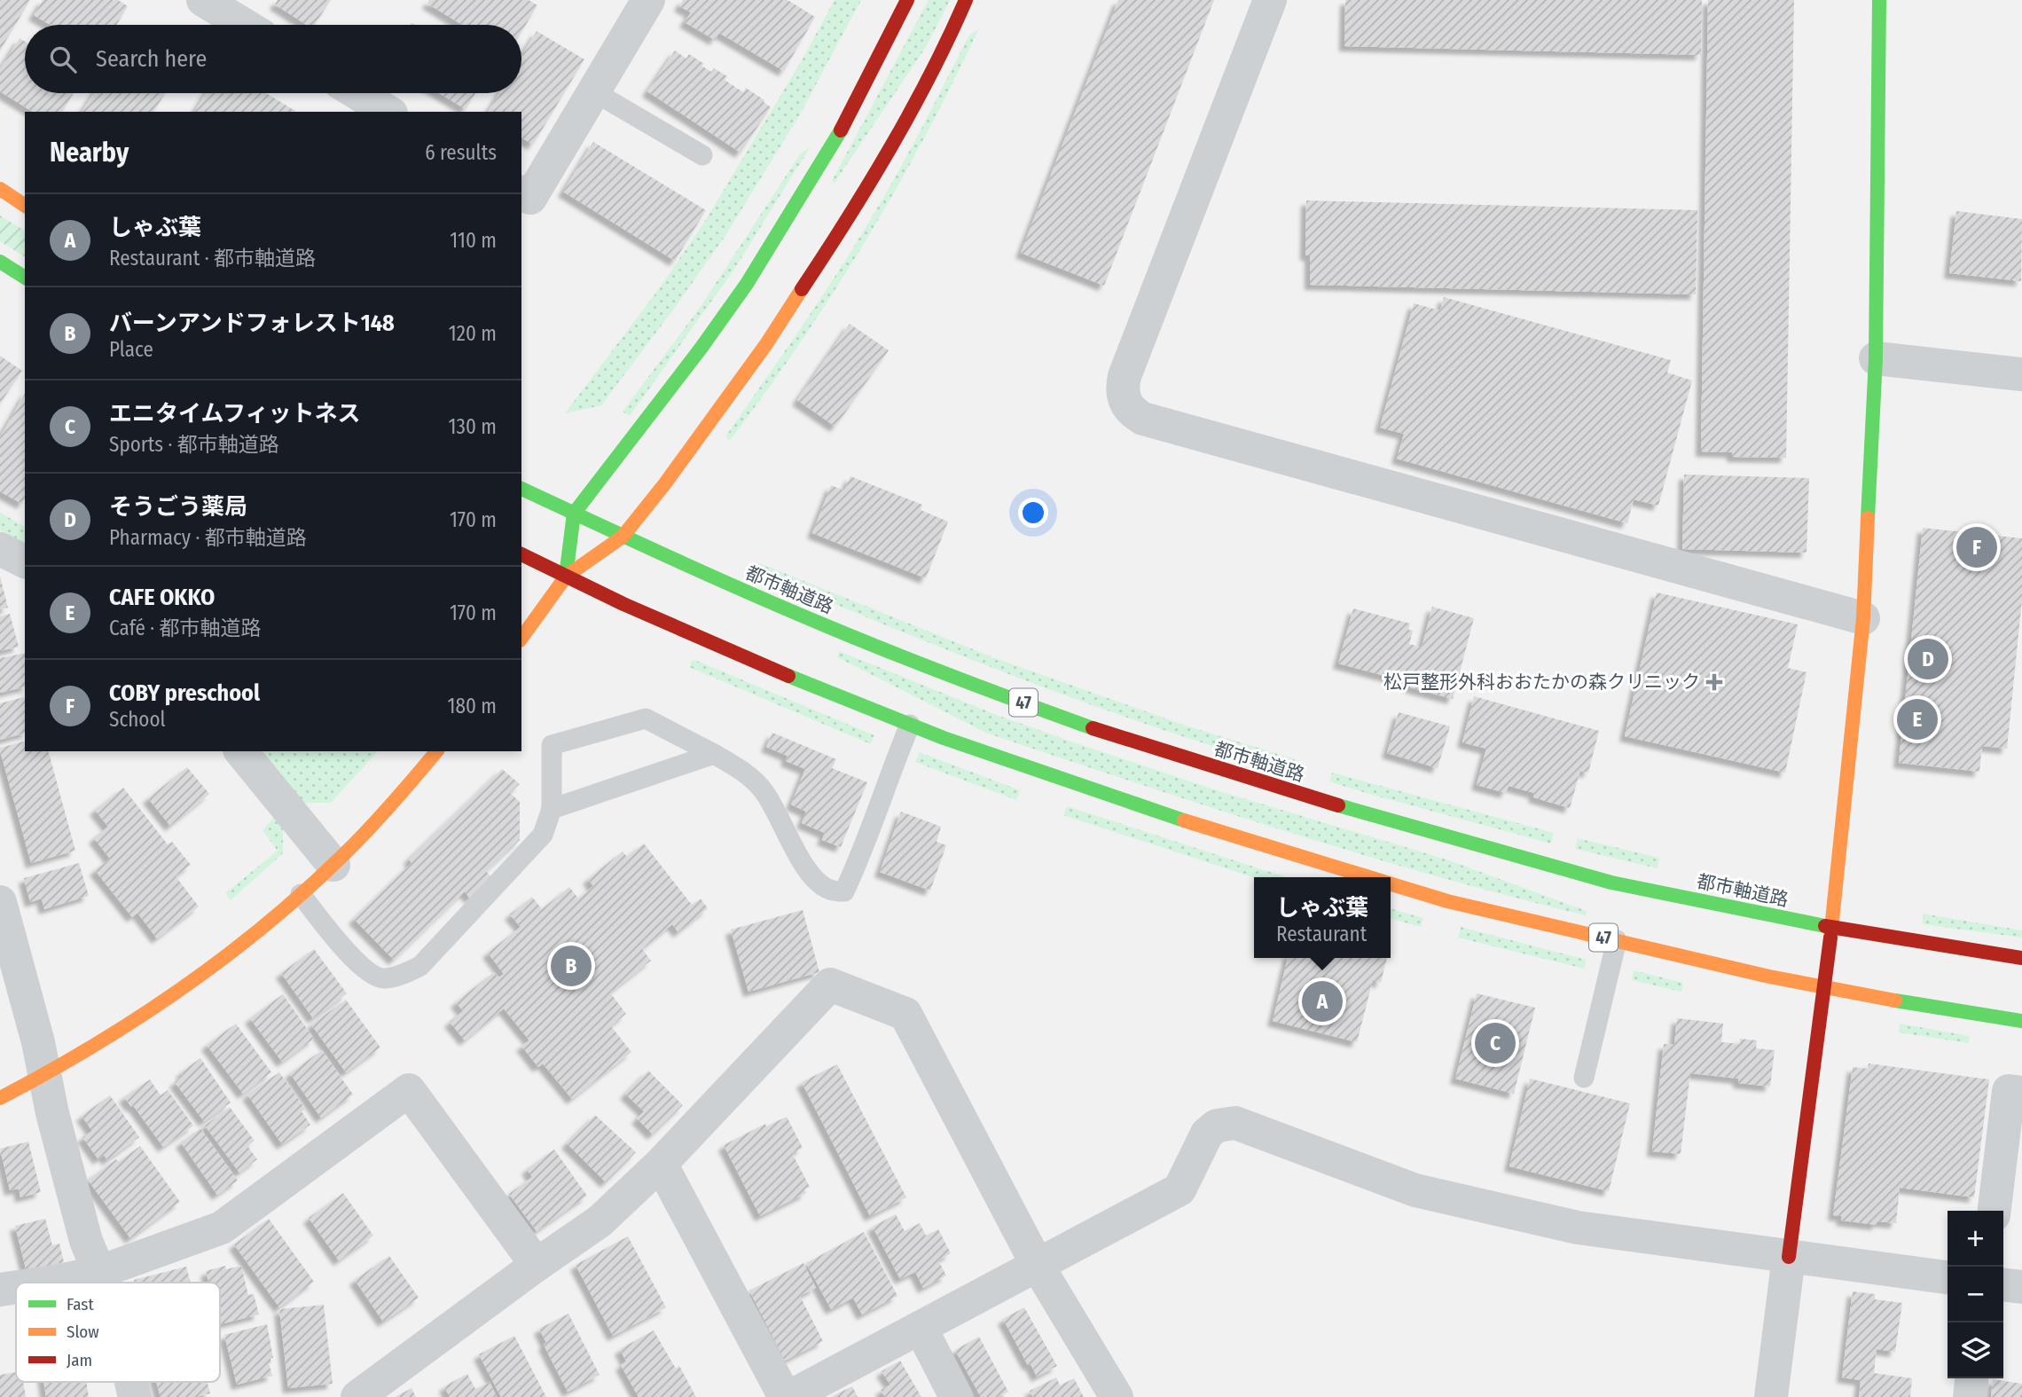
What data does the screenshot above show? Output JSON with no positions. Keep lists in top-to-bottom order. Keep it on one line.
{"streets":{"street":["都市軸道路","47"]},"places":{"health":["松戸整形外科おおたかの森クリニック"]},"legend":["Fast","Slow","Jam"],"page":{"search":"Search here","heading":["Nearby","6 results"],"list":[{"mark":"A","name":"しゃぶ葉","note":"Restaurant · 都市軸道路","value":"110 m"},{"mark":"B","name":"バーンアンドフォレスト148","note":"Place","value":"120 m"},{"mark":"C","name":"エニタイムフィットネス","note":"Sports · 都市軸道路","value":"130 m"},{"mark":"D","name":"そうごう薬局","note":"Pharmacy · 都市軸道路","value":"170 m"},{"mark":"E","name":"CAFE OKKO","note":"Café · 都市軸道路","value":"170 m"},{"mark":"F","name":"COBY preschool","note":"School","value":"180 m"}],"pins":["F","D","E","B","A","C"],"popup":["しゃぶ葉","Restaurant"],"map_buttons":["+","−"]}}
